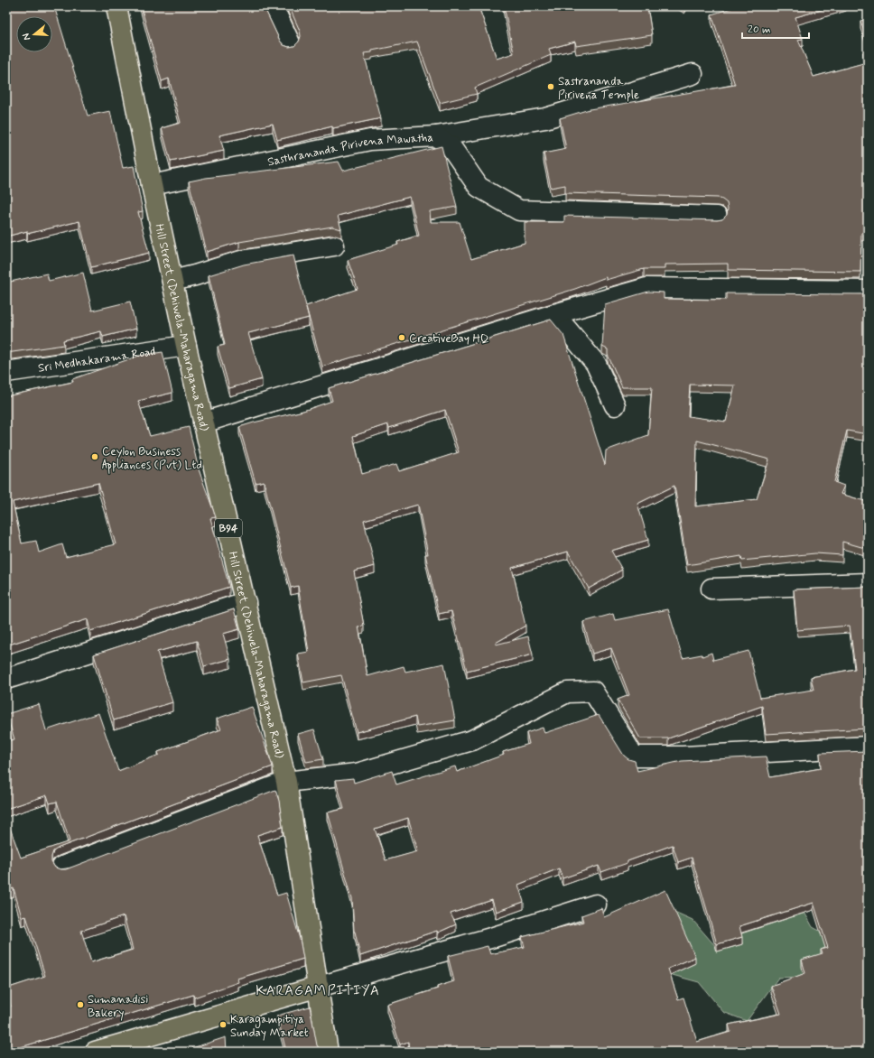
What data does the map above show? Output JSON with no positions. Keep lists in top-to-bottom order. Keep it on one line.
{"streets":{"main road":["Hill Street (Dehiwela-Maharagama Road)","B94"],"street":["Sasthrananda Pirivena Mawatha","Sri Medhakarama Road"]},"crossings":[["Sasthrananda Pirivena Mawatha","Hill Street (Dehiwela-Maharagama Road)"],["Hill Street (Dehiwela-Maharagama Road)","Sri Medhakarama Road"]],"districts":["KARAGAMPITIYA"],"places":["Sastrananda Pirivena Temple","CreativeBay HQ","Ceylon Business Appliances (Pvt) Ltd","Sumanadisi Bakery","Karagampitiya Sunday Market"],"scale_bar":"20 m","north":"left"}
